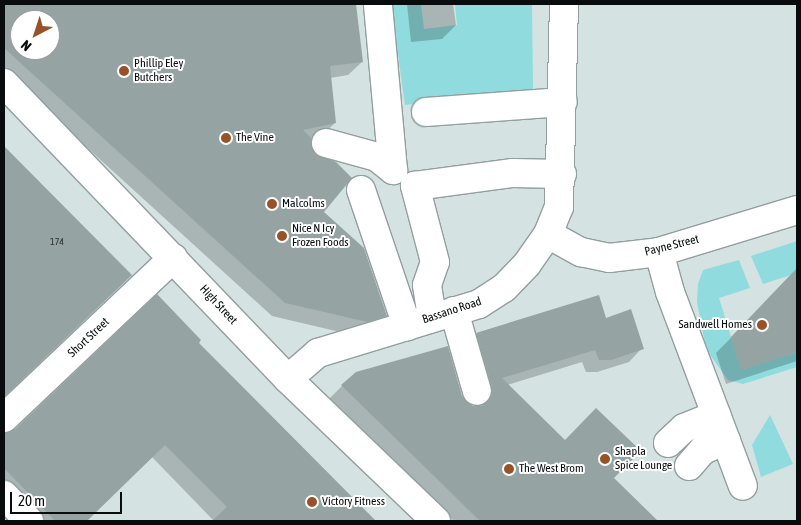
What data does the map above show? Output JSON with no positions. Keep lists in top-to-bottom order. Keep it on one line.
{"streets":{"street":["Payne Street","High Street","Bassano Road","Short Street"]},"crossings":[["Payne Street","Bassano Road"],["High Street","Bassano Road"],["High Street","Short Street"]],"places":["Phillip Eley Butchers","The Vine","Malcolms","Nice N Icy Frozen Foods","Sandwell Homes","Shapla Spice Lounge","The West Brom","Victory Fitness"],"house_numbers":["174"],"scale_bar":"20 m","north":"bottom left"}
